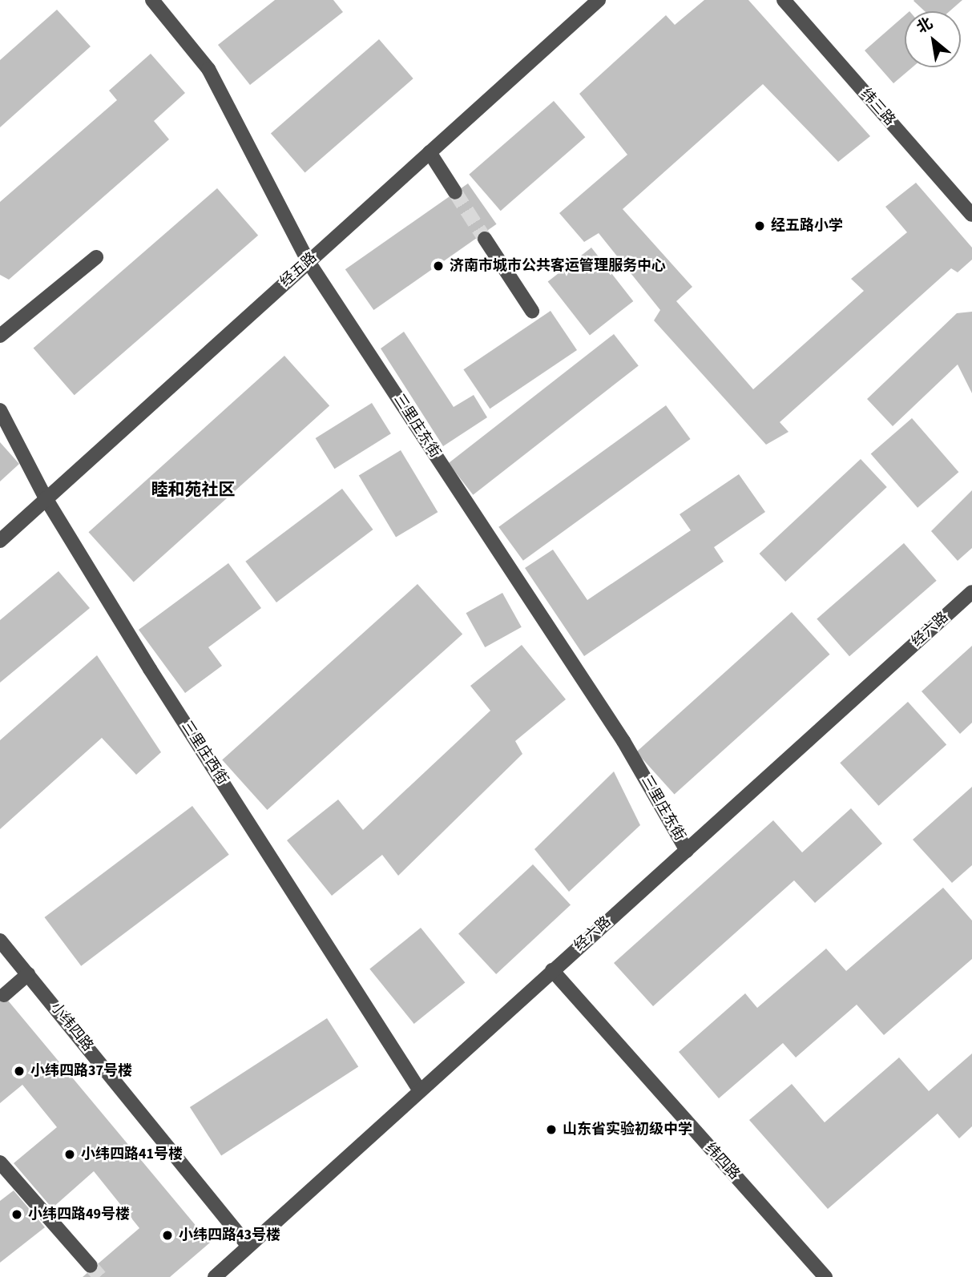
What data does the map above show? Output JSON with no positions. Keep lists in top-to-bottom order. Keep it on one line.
{"streets":{"street":["纬三路","经五路","三里庄东街","经六路","三里庄西街","小纬四路","纬四路"]},"crossings":[["经五路","三里庄东街"],["经五路","三里庄西街"],["三里庄东街","经六路"],["经六路","三里庄西街"],["经六路","小纬四路"],["经六路","纬四路"]],"districts":["睦和苑社区"],"places":["经五路小学","济南市城市公共客运管理服务中心","小纬四路37号楼","山东省实验初级中学","小纬四路41号楼","小纬四路49号楼","小纬四路43号楼"],"north":"top left"}
